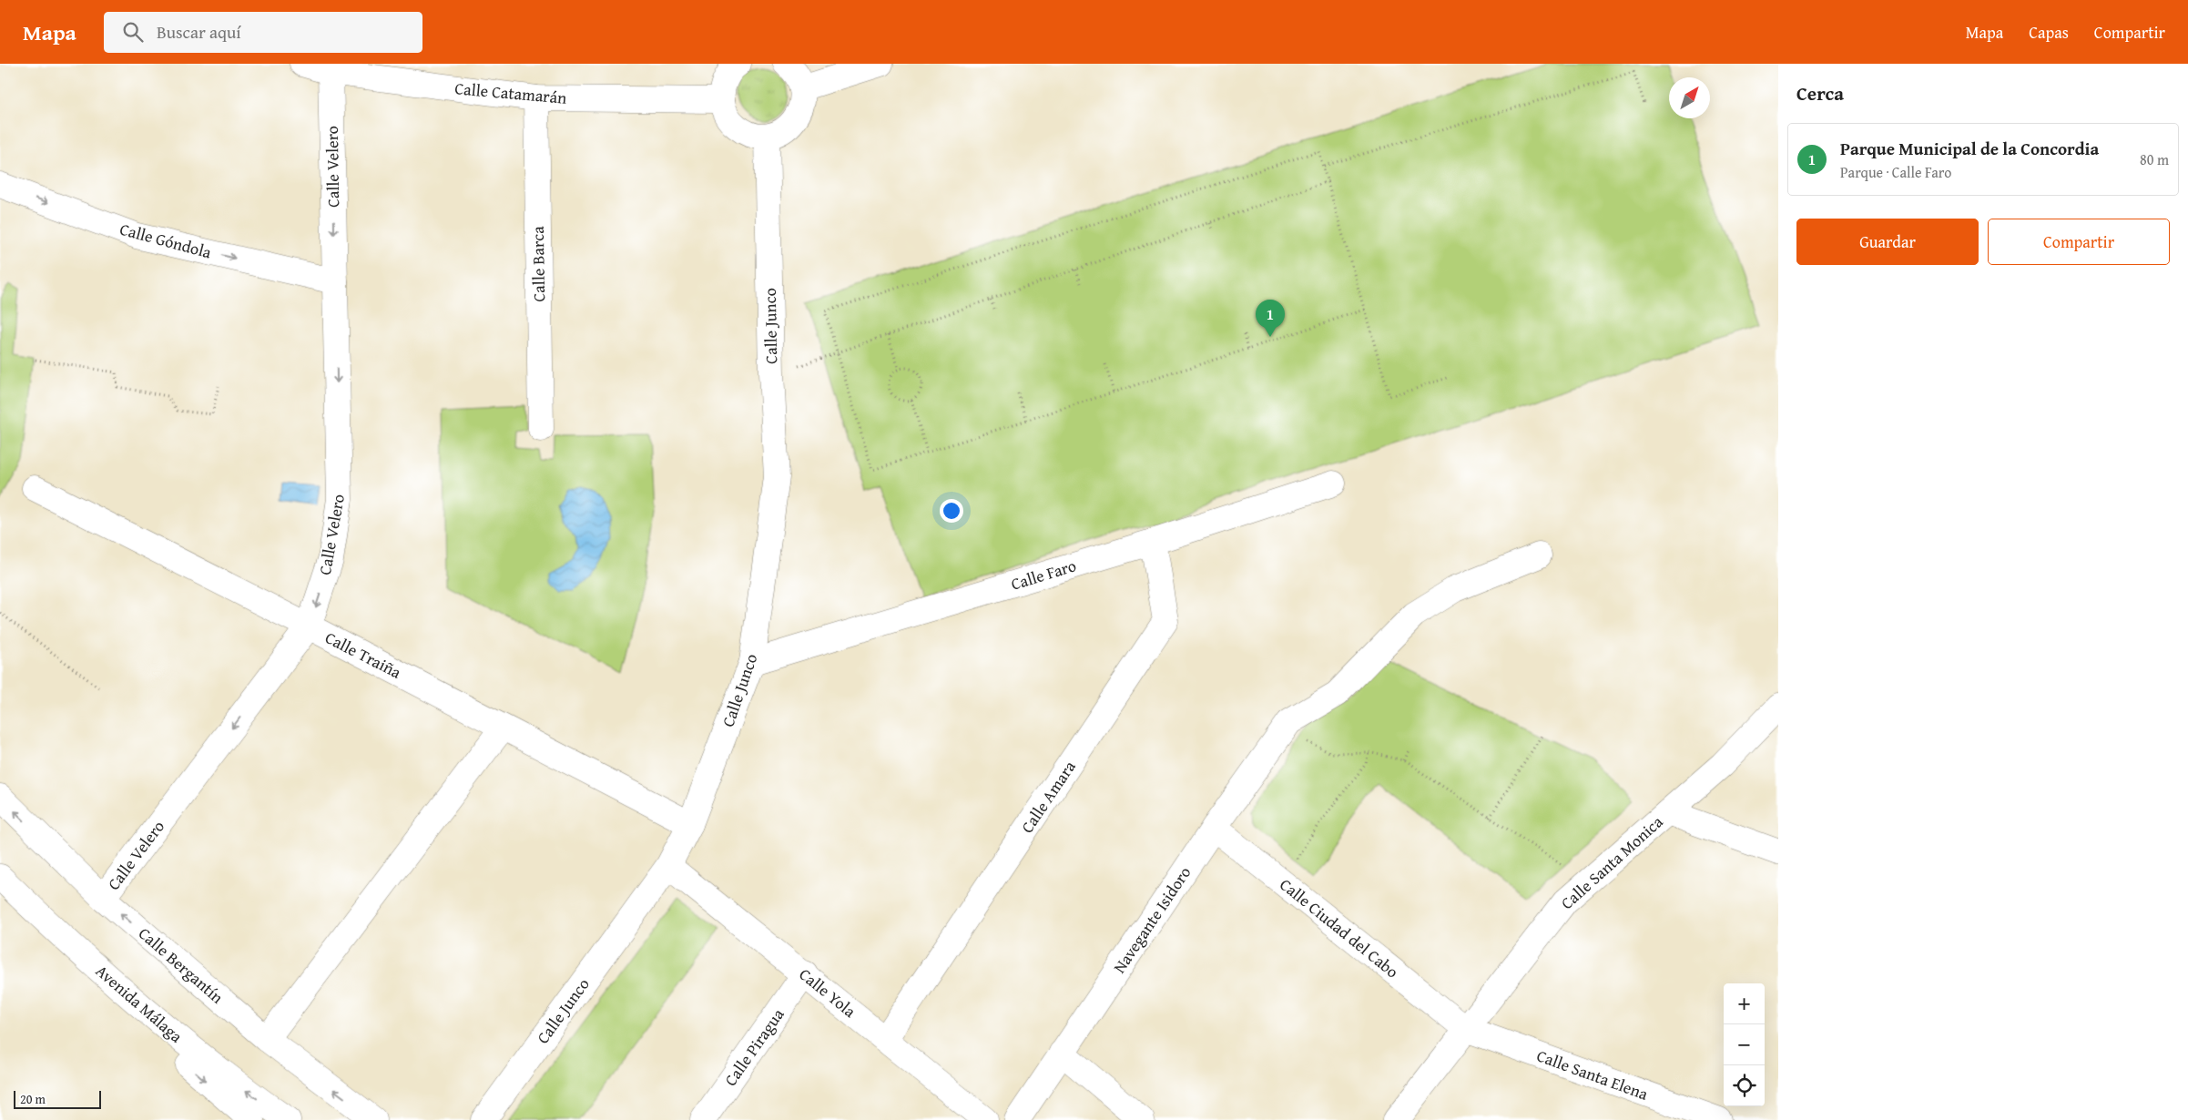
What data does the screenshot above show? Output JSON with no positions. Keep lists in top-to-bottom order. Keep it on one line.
{"streets":{"street":["Calle Catamarán","Calle Velero","Calle Góndola","Calle Barca","Calle Junco","Calle Faro","Calle Traiña","Calle Amara","Calle Santa Monica","Navegante Isidoro","Calle Ciudad del Cabo","Calle Bergantín","Calle Yola","Avenida Málaga","Calle Piragua","Calle Santa Elena"]},"crossings":[["Calle Catamarán","Calle Velero"],["Calle Catamarán","Calle Barca"],["Calle Velero","Calle Góndola"],["Calle Velero","Calle Traiña"],["Calle Velero","Calle Bergantín"],["Calle Junco","Calle Faro"],["Calle Junco","Calle Traiña"],["Calle Junco","Calle Yola"],["Calle Faro","Calle Amara"],["Calle Amara","Calle Yola"],["Calle Santa Monica","Calle Ciudad del Cabo"],["Calle Santa Monica","Calle Santa Elena"],["Navegante Isidoro","Calle Ciudad del Cabo"],["Calle Ciudad del Cabo","Calle Santa Elena"],["Calle Yola","Calle Piragua"]],"one_way":["Calle Góndola","Calle Bergantín"],"scale_bar":"20 m","north":"top right","page":{"header":"Mapa","search":"Buscar aquí","nav":["Mapa","Capas","Compartir"],"heading":"Cerca","list":[{"mark":"1","name":"Parque Municipal de la Concordia","note":"Parque · Calle Faro","value":"80 m"}],"buttons":["Guardar","Compartir"],"pins":"1","map_buttons":["+","−"],"scale":"20 m"}}
